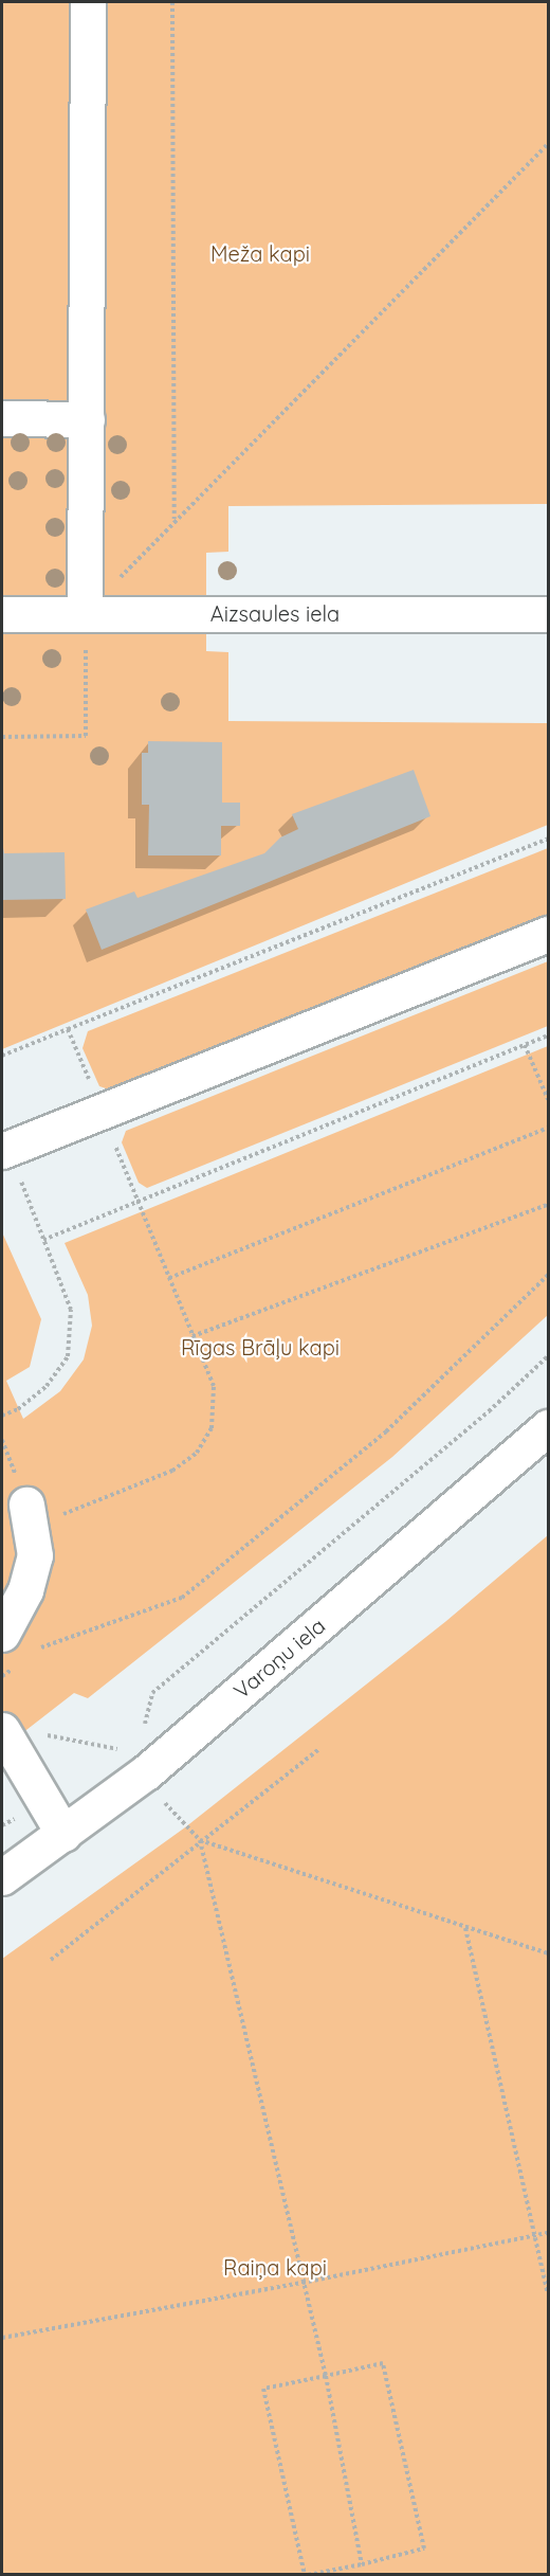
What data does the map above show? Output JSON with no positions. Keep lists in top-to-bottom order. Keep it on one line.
{"streets":{"street":["Aizsaules iela","Varoņu iela"]},"parks":["Meža kapi","Rīgas Brāļu kapi","Raiņa kapi"]}
